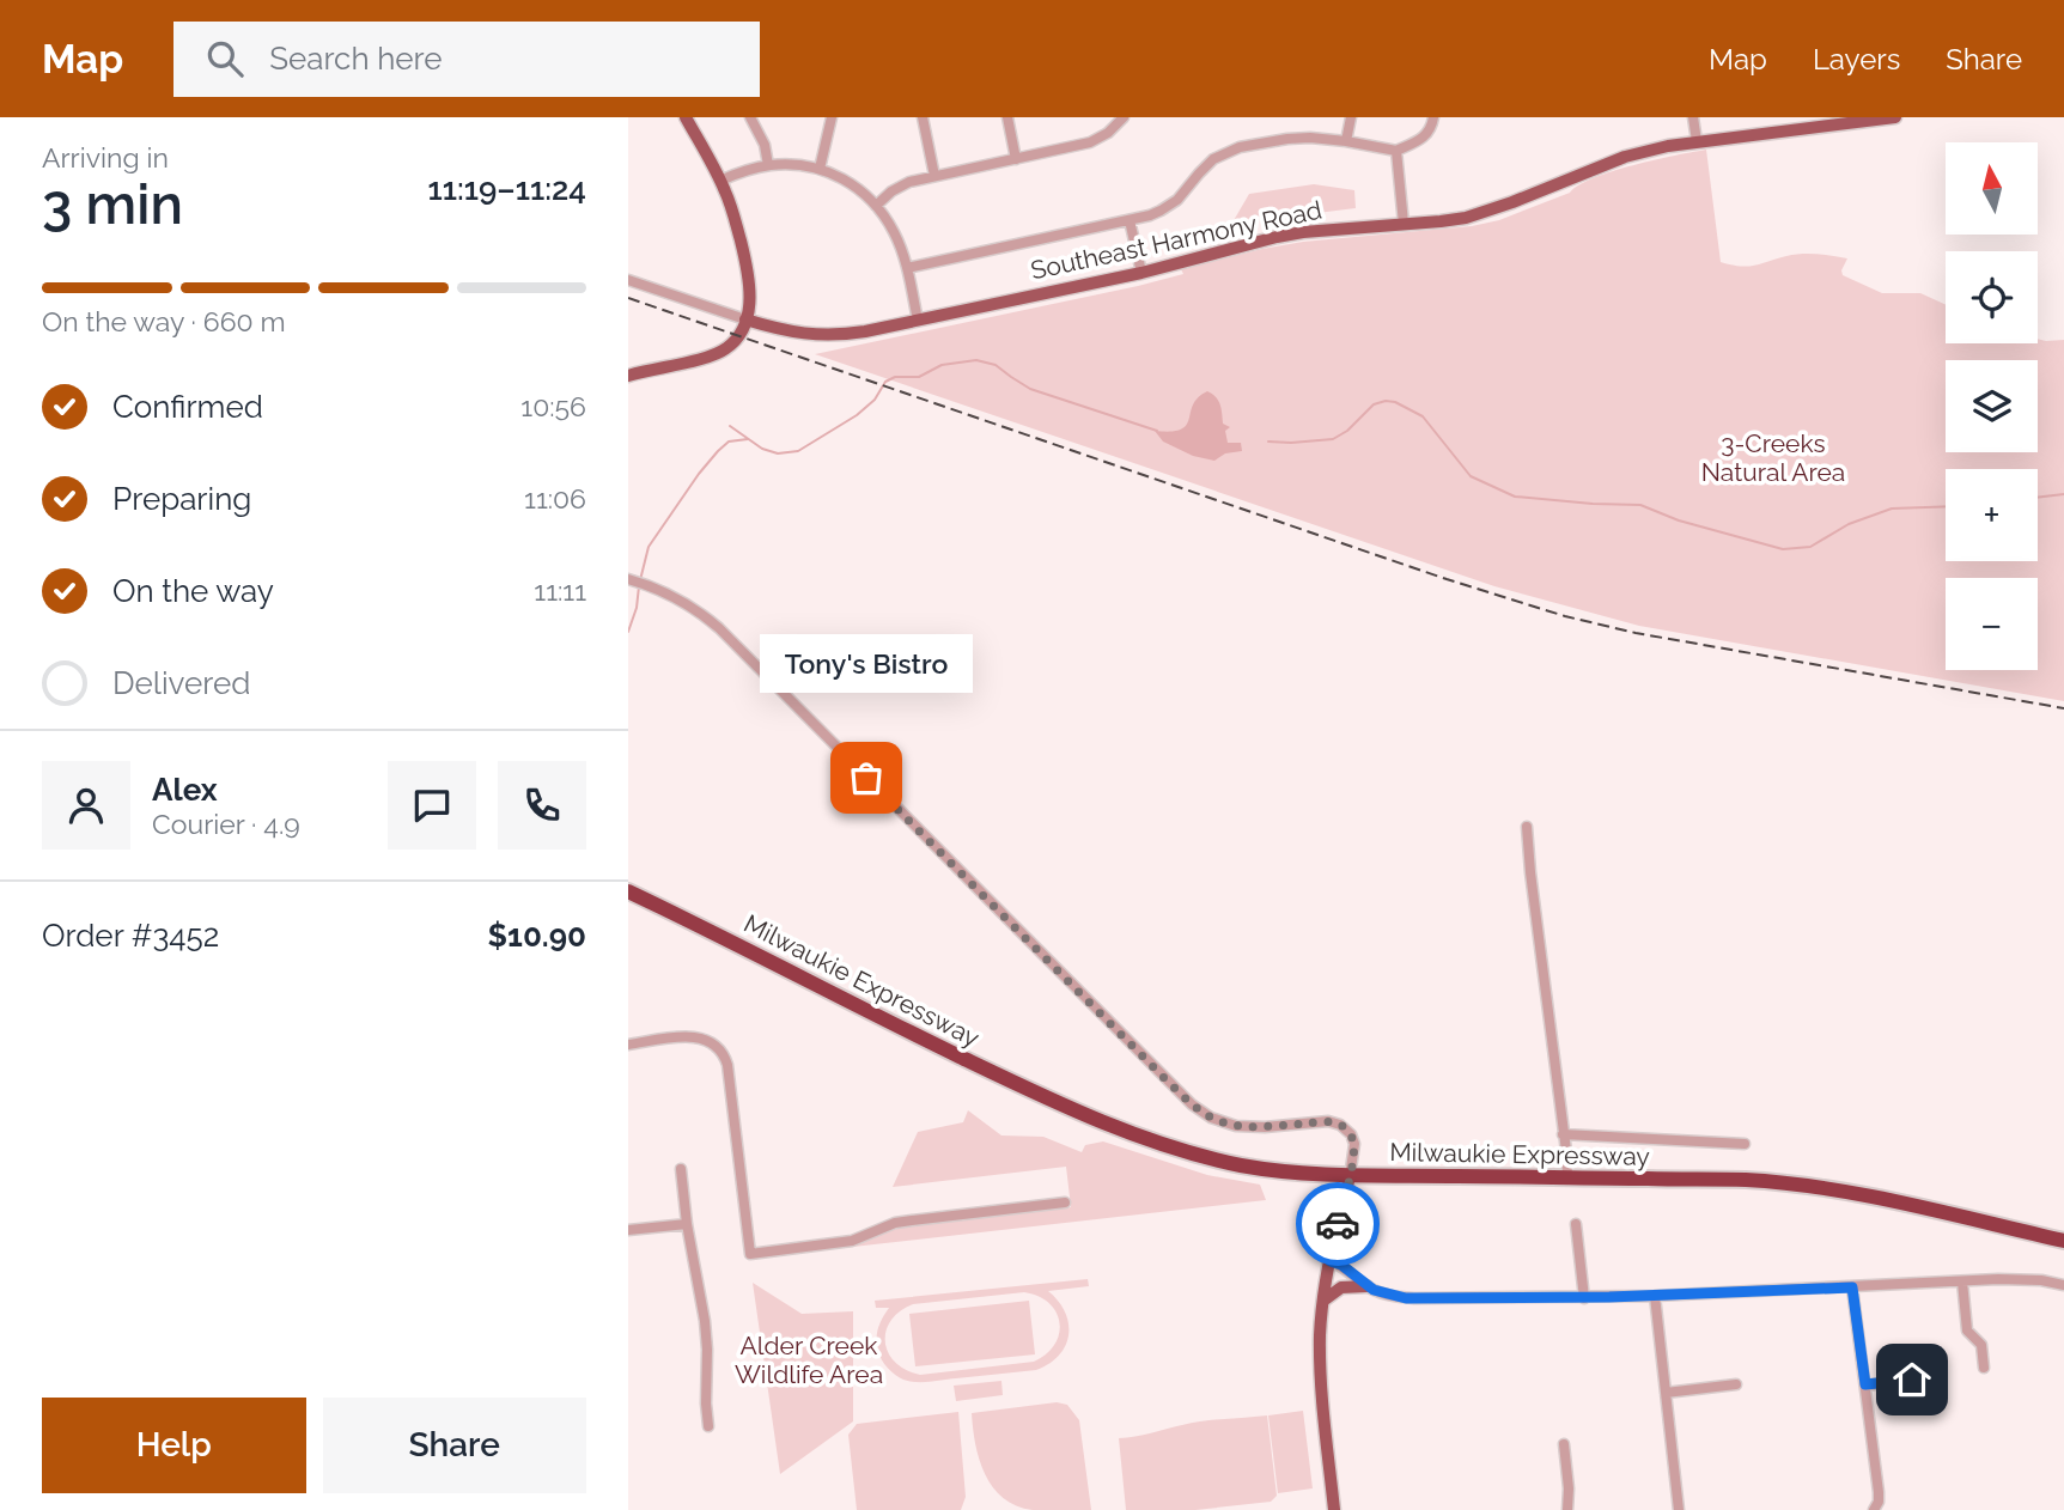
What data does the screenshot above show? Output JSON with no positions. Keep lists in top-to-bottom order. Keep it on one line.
{"streets":{"highway":["Milwaukie Expressway"],"main road":["Southeast Harmony Road"]},"parks":["3-Creeks Natural Area","Alder Creek Wildlife Area"],"places":["Tony's Bistro"],"north":"top","page":{"header":"Map","search":"Search here","nav":["Map","Layers","Share"],"heading":["3 min","Arriving in","11:19–11:24"],"panel":["Alex","Courier · 4.9","Order #3452","$10.90"],"map_buttons":["+","−"],"bar":"On the way · 660 m","list":[["Confirmed","10:56"],["Preparing","11:06"],["On the way","11:11"],"Delivered"],"bubble":"Tony's Bistro","buttons":["Help","Share"]}}
